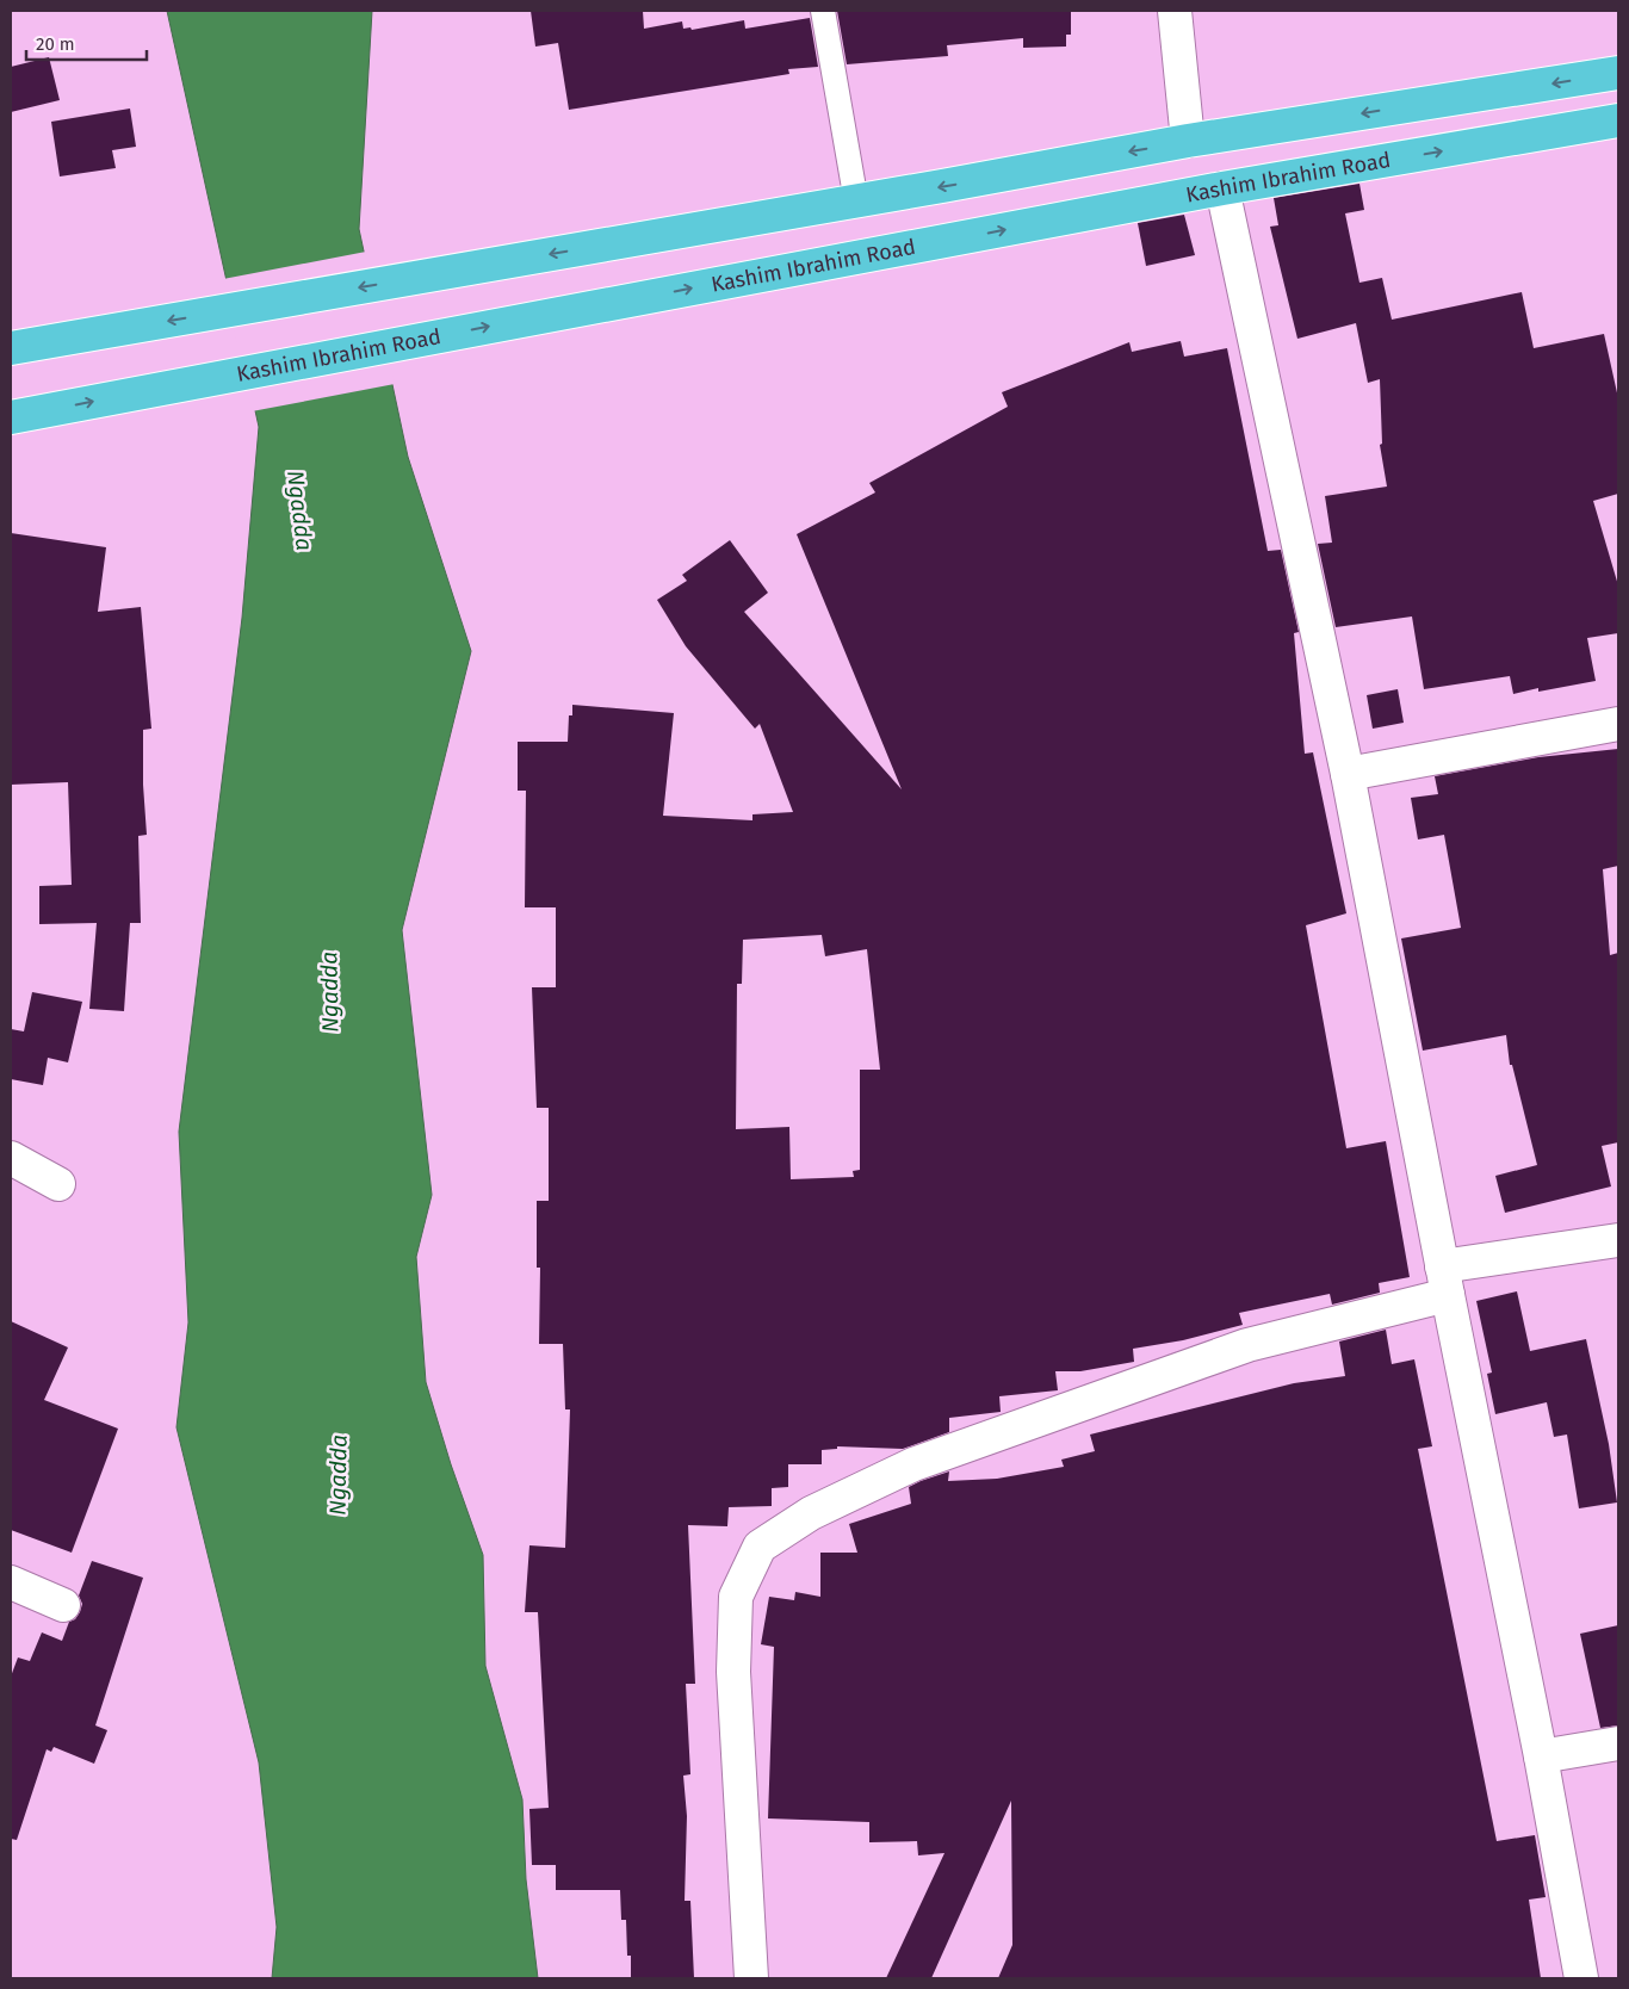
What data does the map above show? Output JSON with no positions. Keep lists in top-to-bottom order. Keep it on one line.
{"streets":{"highway":["Kashim Ibrahim Road"]},"water":["Ngadda"],"scale_bar":"20 m"}
